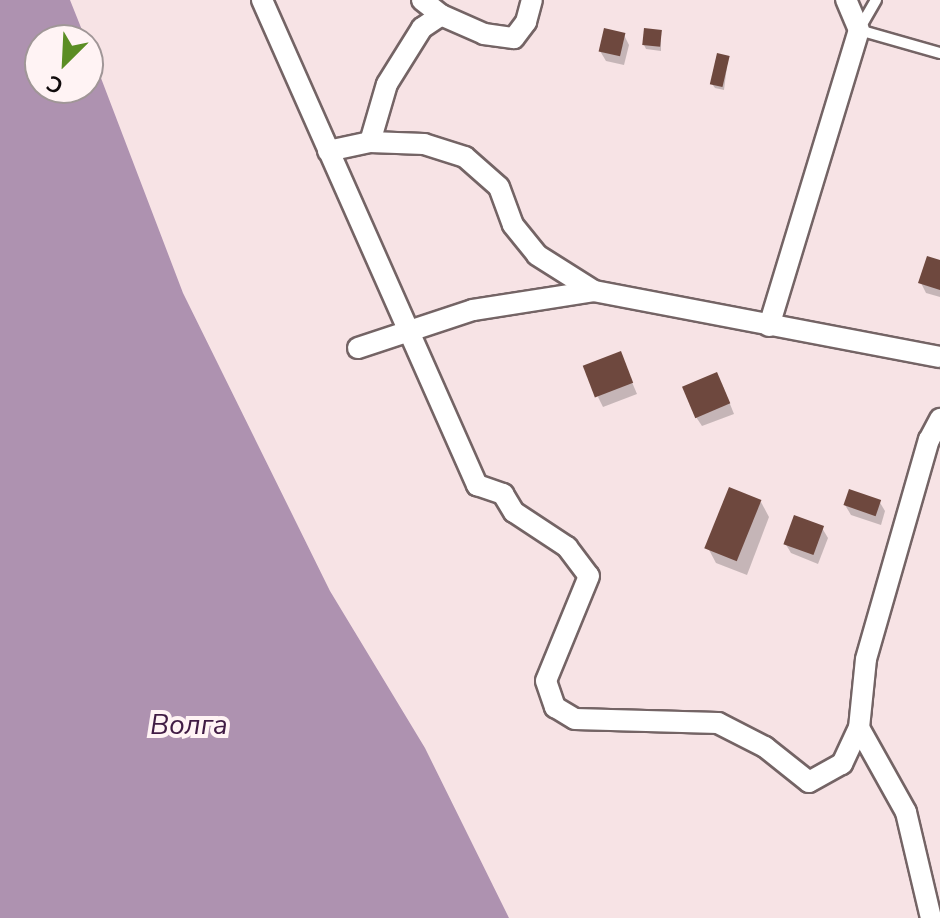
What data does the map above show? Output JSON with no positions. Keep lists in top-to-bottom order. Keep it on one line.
{"water":["Волга"],"north":"bottom left"}
